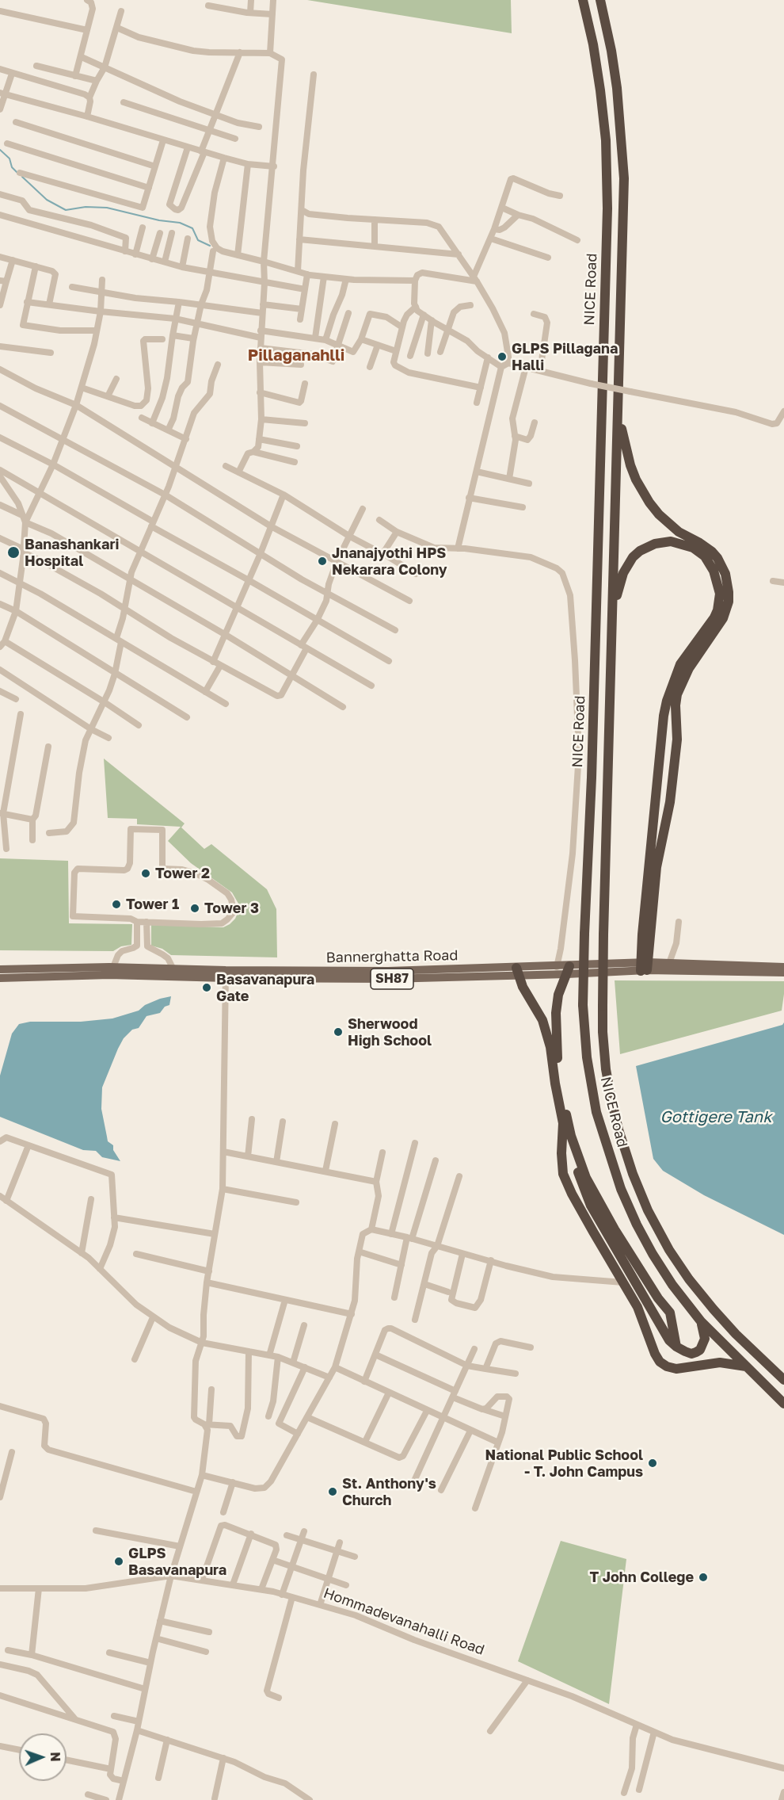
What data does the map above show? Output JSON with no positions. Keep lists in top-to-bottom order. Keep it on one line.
{"streets":{"highway":["NICE Road"],"main road":["Bannerghatta Road","SH87"],"street":["Hommadevanahalli Road"]},"districts":["Pillaganahlli"],"water":["Gottigere Tank"],"places":["GLPS Pillagana Halli","Banashankari Hospital","Jnanajyothi HPS Nekarara Colony","Tower 2","Tower 1","Tower 3","Basavanapura Gate","Sherwood High School","National Public School - T. John Campus","St. Anthony's Church","GLPS Basavanapura","T John College"],"north":"right"}
